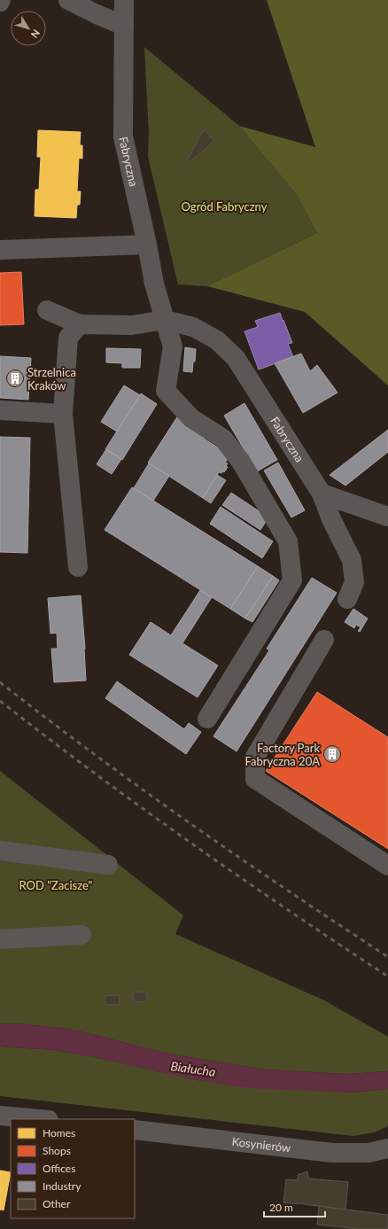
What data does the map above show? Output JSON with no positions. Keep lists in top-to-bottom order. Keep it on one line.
{"streets":{"street":["Fabryczna","Kosynierów"]},"water":["Białucha"],"parks":["Ogród Fabryczny","ROD \"Zacisze\""],"places":{"building":["Strzelnica Kraków","Factory Park Fabryczna 20A"]},"legend":["Homes","Shops","Offices","Industry","Other"],"scale_bar":"20 m","north":"bottom right"}
